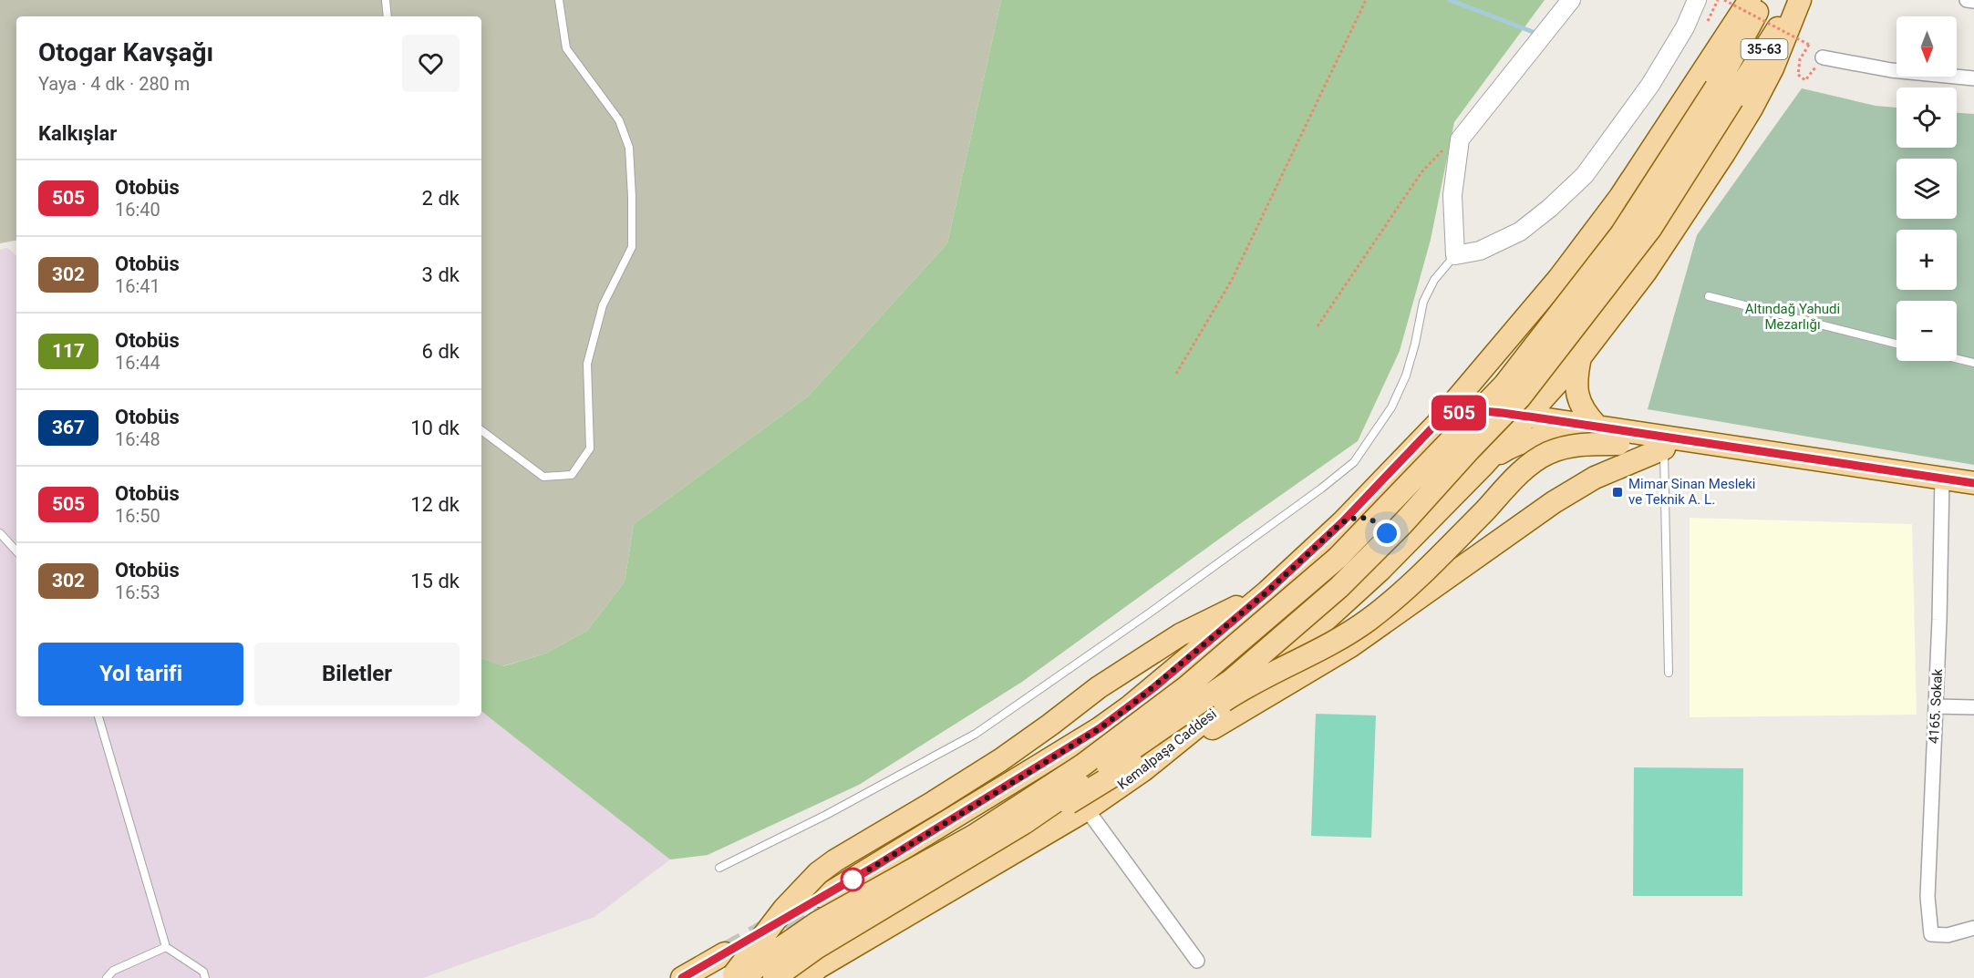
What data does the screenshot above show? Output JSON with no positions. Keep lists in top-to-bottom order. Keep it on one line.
{"streets":{"main road":["35-63","Kemalpaşa Caddesi"],"street":["4165. Sokak"]},"parks":["Altındağ Yahudi Mezarlığı"],"places":{"transit":["Mimar Sinan Mesleki ve Teknik A. L."]},"lines":["bus line 505"],"north":"bottom","page":{"on_map":"505","map_buttons":["+","−"],"heading":[["Otogar Kavşağı","Yaya · 4 dk · 280 m"],"Kalkışlar"],"list":[{"mark":"505","name":"Otobüs","note":"16:40","value":"2 dk"},{"mark":"302","name":"Otobüs","note":"16:41","value":"3 dk"},{"mark":"117","name":"Otobüs","note":"16:44","value":"6 dk"},{"mark":"367","name":"Otobüs","note":"16:48","value":"10 dk"},{"mark":"505","name":"Otobüs","note":"16:50","value":"12 dk"},{"mark":"302","name":"Otobüs","note":"16:53","value":"15 dk"}],"buttons":["Yol tarifi","Biletler"]}}
